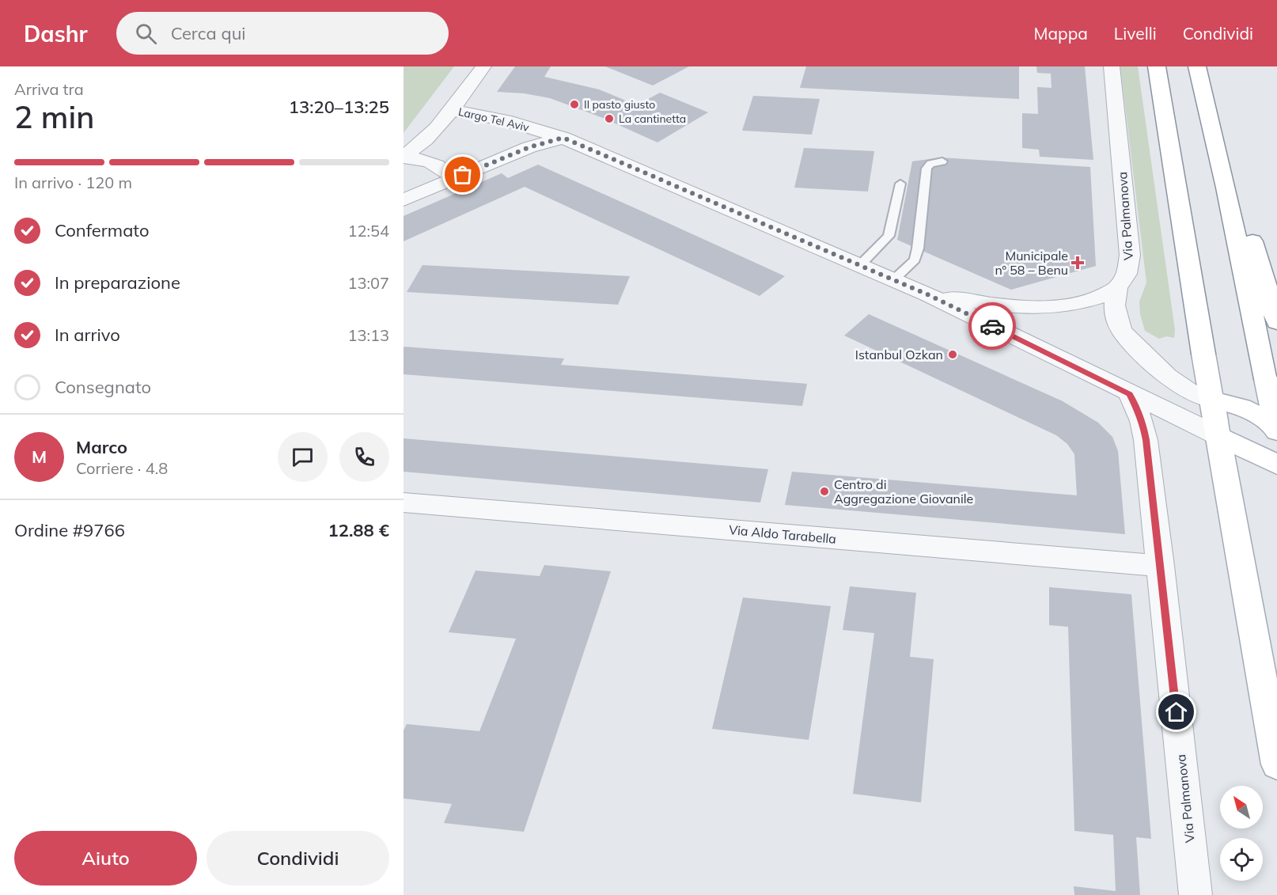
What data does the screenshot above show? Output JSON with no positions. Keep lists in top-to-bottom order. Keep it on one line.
{"streets":{"main road":["Via Palmanova"],"street":["Largo Tel Aviv","Via Aldo Tarabella"]},"crossings":[["Via Palmanova","Via Aldo Tarabella"]],"places":{"other":["Il pasto giusto","La cantinetta","Istanbul Ozkan","Centro di Aggregazione Giovanile"],"health":["Municipale nº 58 – Benu"]},"north":"top left","page":{"header":"Dashr","search":"Cerca qui","nav":["Mappa","Livelli","Condividi"],"heading":["2 min","Arriva tra","13:20–13:25"],"panel":["Marco","Corriere · 4.8","Ordine #9766","12.88 €"],"bar":"In arrivo · 120 m","list":[["Confermato","12:54"],["In preparazione","13:07"],["In arrivo","13:13"],"Consegnato"],"round":"M","buttons":["Aiuto","Condividi"]}}
